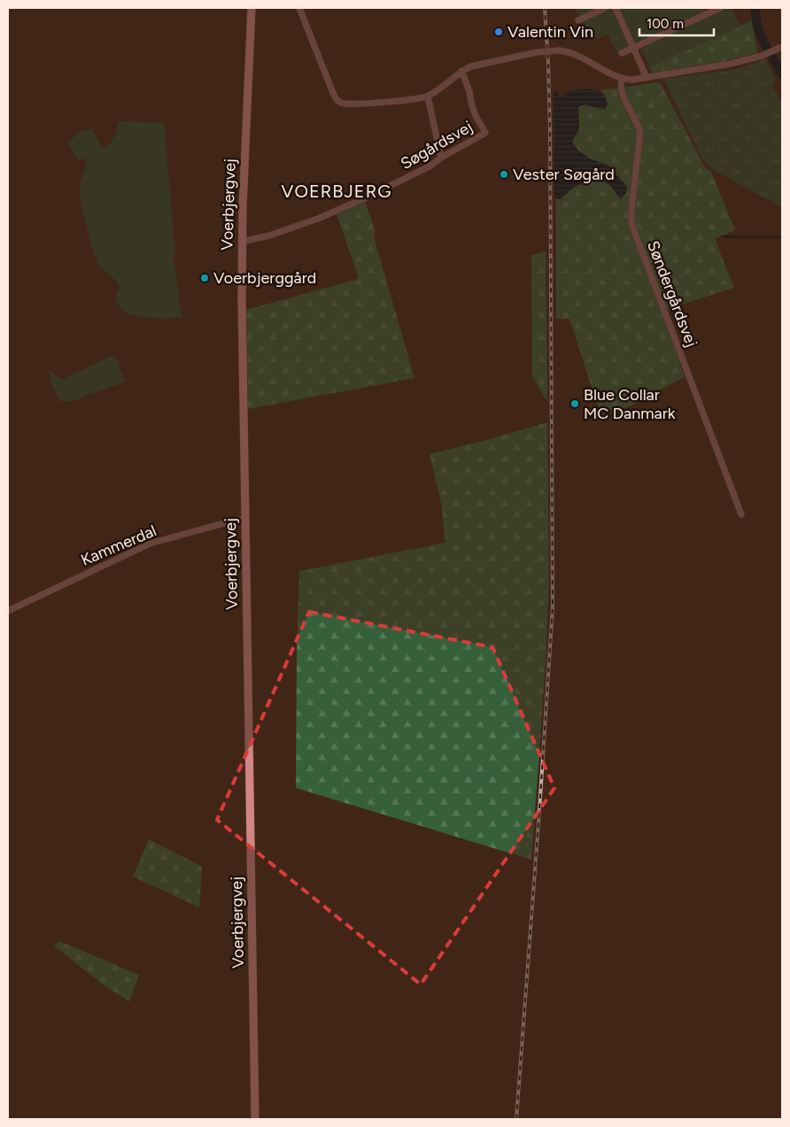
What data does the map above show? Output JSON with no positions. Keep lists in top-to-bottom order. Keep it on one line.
{"streets":{"street":["Søgårdsvej","Voerbjergvej","Søndergårdsvej","Kammerdal"]},"crossings":[["Søgårdsvej","Voerbjergvej"],["Voerbjergvej","Kammerdal"]],"districts":["VOERBJERG"],"places":["Valentin Vin","Vester Søgård","Voerbjerggård","Blue Collar MC Danmark"],"scale_bar":"100 m"}
